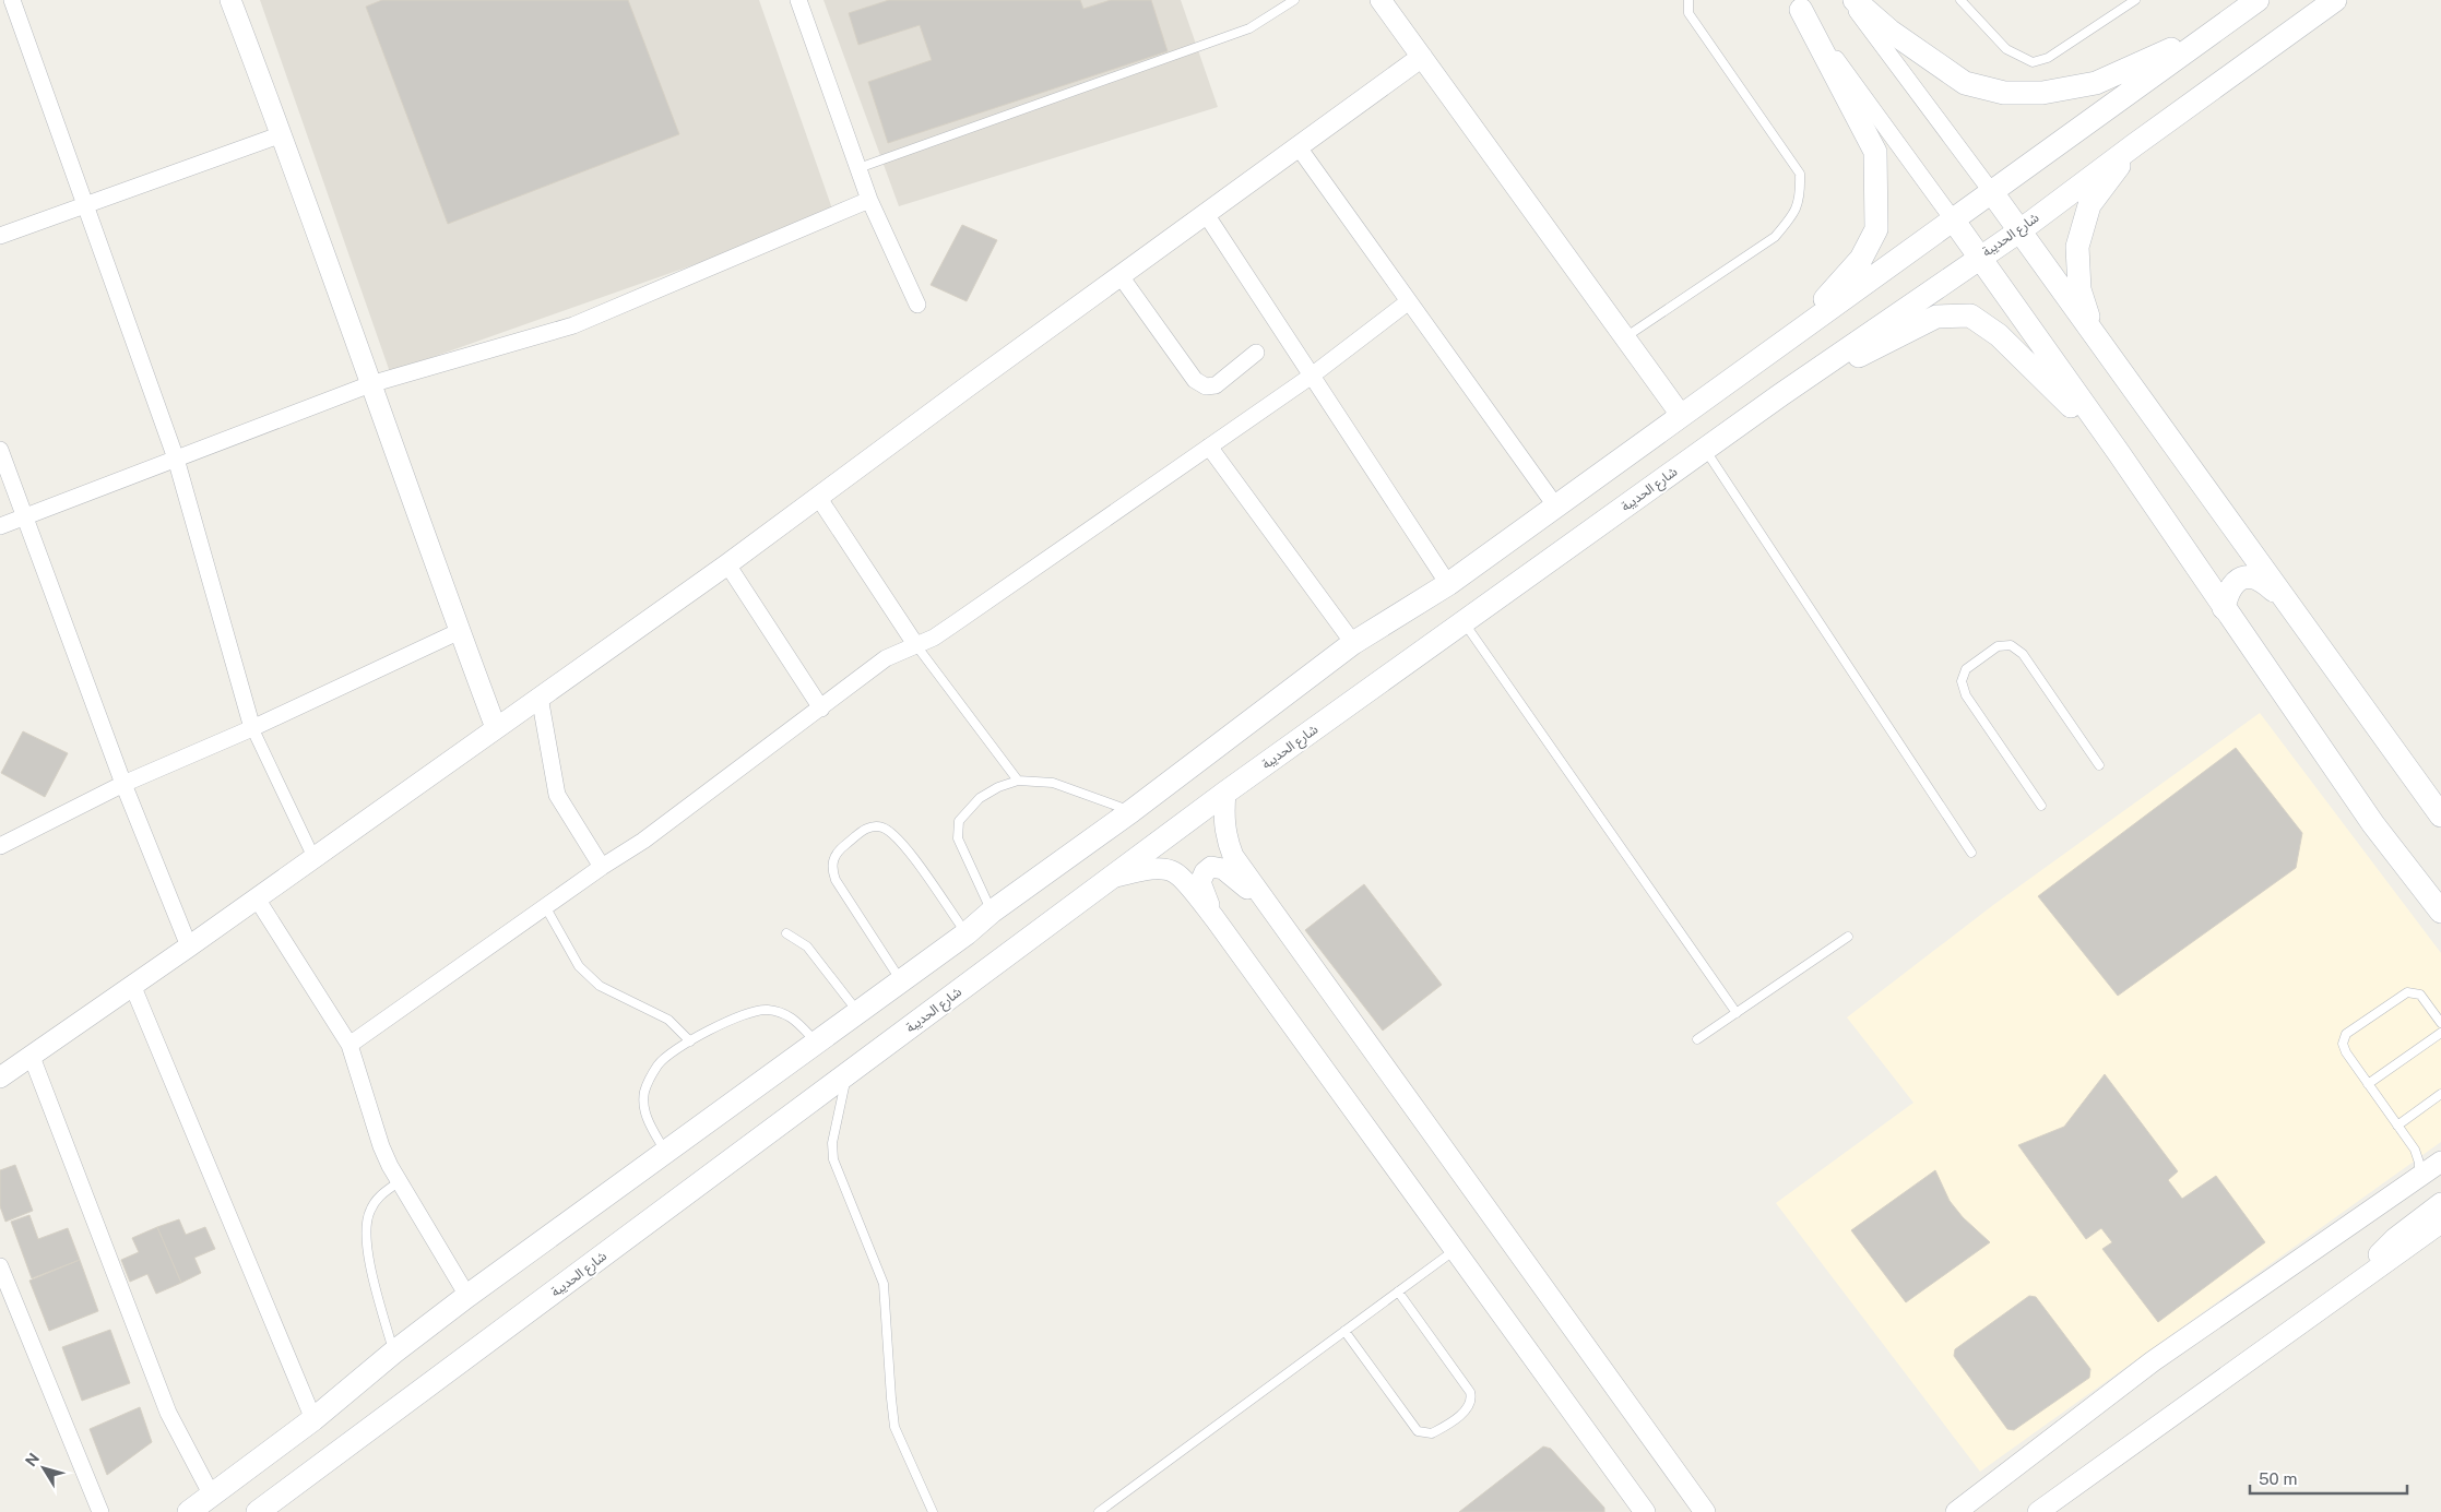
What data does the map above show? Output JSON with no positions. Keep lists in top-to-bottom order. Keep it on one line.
{"streets":{"main road":["شارع الحديبة"]},"scale_bar":"50 m","north":"top left"}
